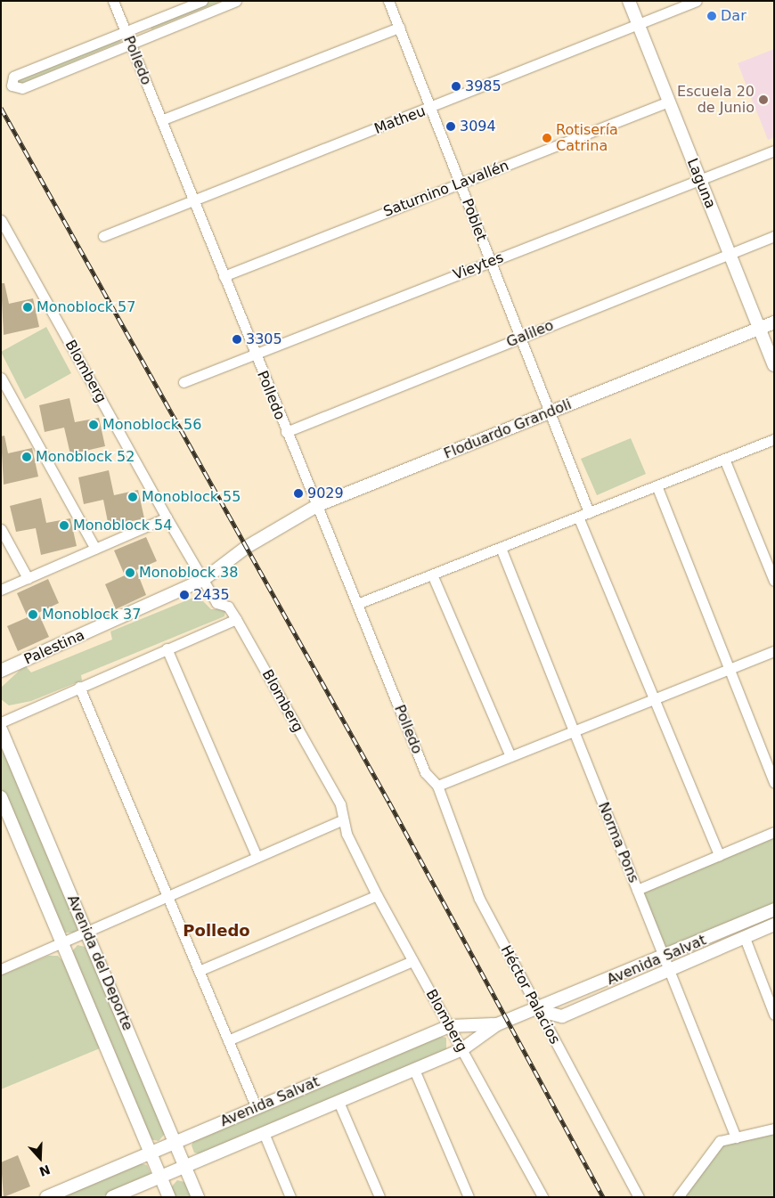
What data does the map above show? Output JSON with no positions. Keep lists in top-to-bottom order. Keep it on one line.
{"streets":{"street":["Polledo","Matheu","Laguna","Saturnino Lavallén","Poblet","Vieytes","Galileo","Blomberg","Floduardo Grandoli","Palestina","Norma Pons","Avenida Salvat","Avenida del Deporte","Héctor Palacios"]},"crossings":[["Polledo","Matheu"],["Polledo","Saturnino Lavallén"],["Polledo","Vieytes"],["Polledo","Galileo"],["Polledo","Floduardo Grandoli"],["Polledo","Héctor Palacios"],["Matheu","Laguna"],["Matheu","Poblet"],["Laguna","Saturnino Lavallén"],["Laguna","Vieytes"],["Laguna","Galileo"],["Laguna","Floduardo Grandoli"],["Saturnino Lavallén","Poblet"],["Poblet","Vieytes"],["Poblet","Galileo"],["Poblet","Floduardo Grandoli"],["Blomberg","Palestina"],["Blomberg","Avenida Salvat"],["Floduardo Grandoli","Palestina"],["Norma Pons","Avenida Salvat"],["Avenida Salvat","Avenida del Deporte"],["Avenida Salvat","Héctor Palacios"]],"districts":["Polledo"],"places":["Dar","3985","Escuela 20 de Junio","3094","Rotisería Catrina","Monoblock 57","3305","Monoblock 56","Monoblock 52","9029","Monoblock 55","Monoblock 54","Monoblock 38","2435","Monoblock 37"],"north":"bottom"}
